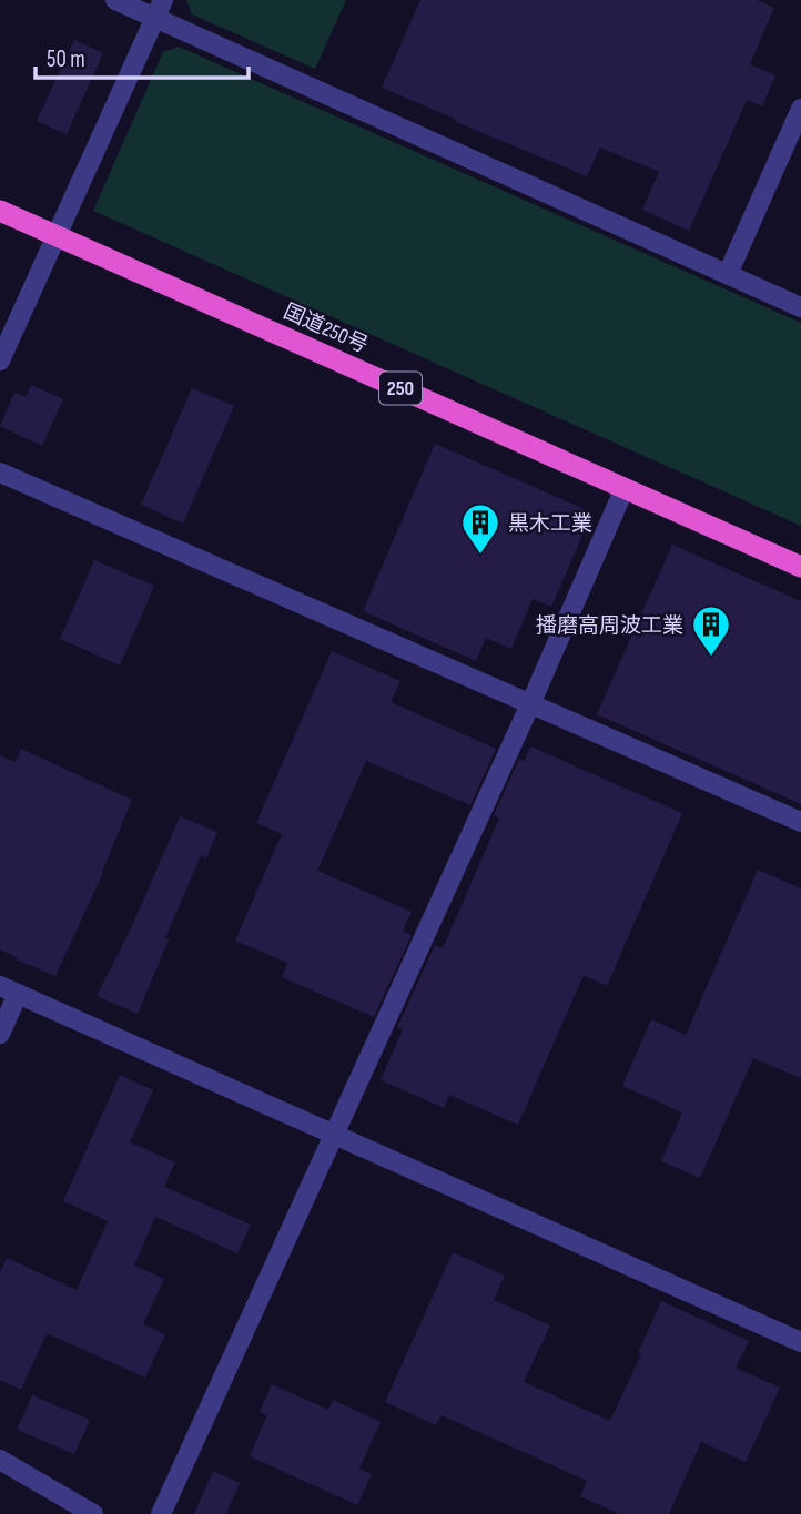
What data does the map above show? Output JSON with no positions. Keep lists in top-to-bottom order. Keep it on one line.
{"streets":{"highway":["国道250号","250"]},"places":{"building":["黒木工業","播磨高周波工業"]},"scale_bar":"50 m"}
